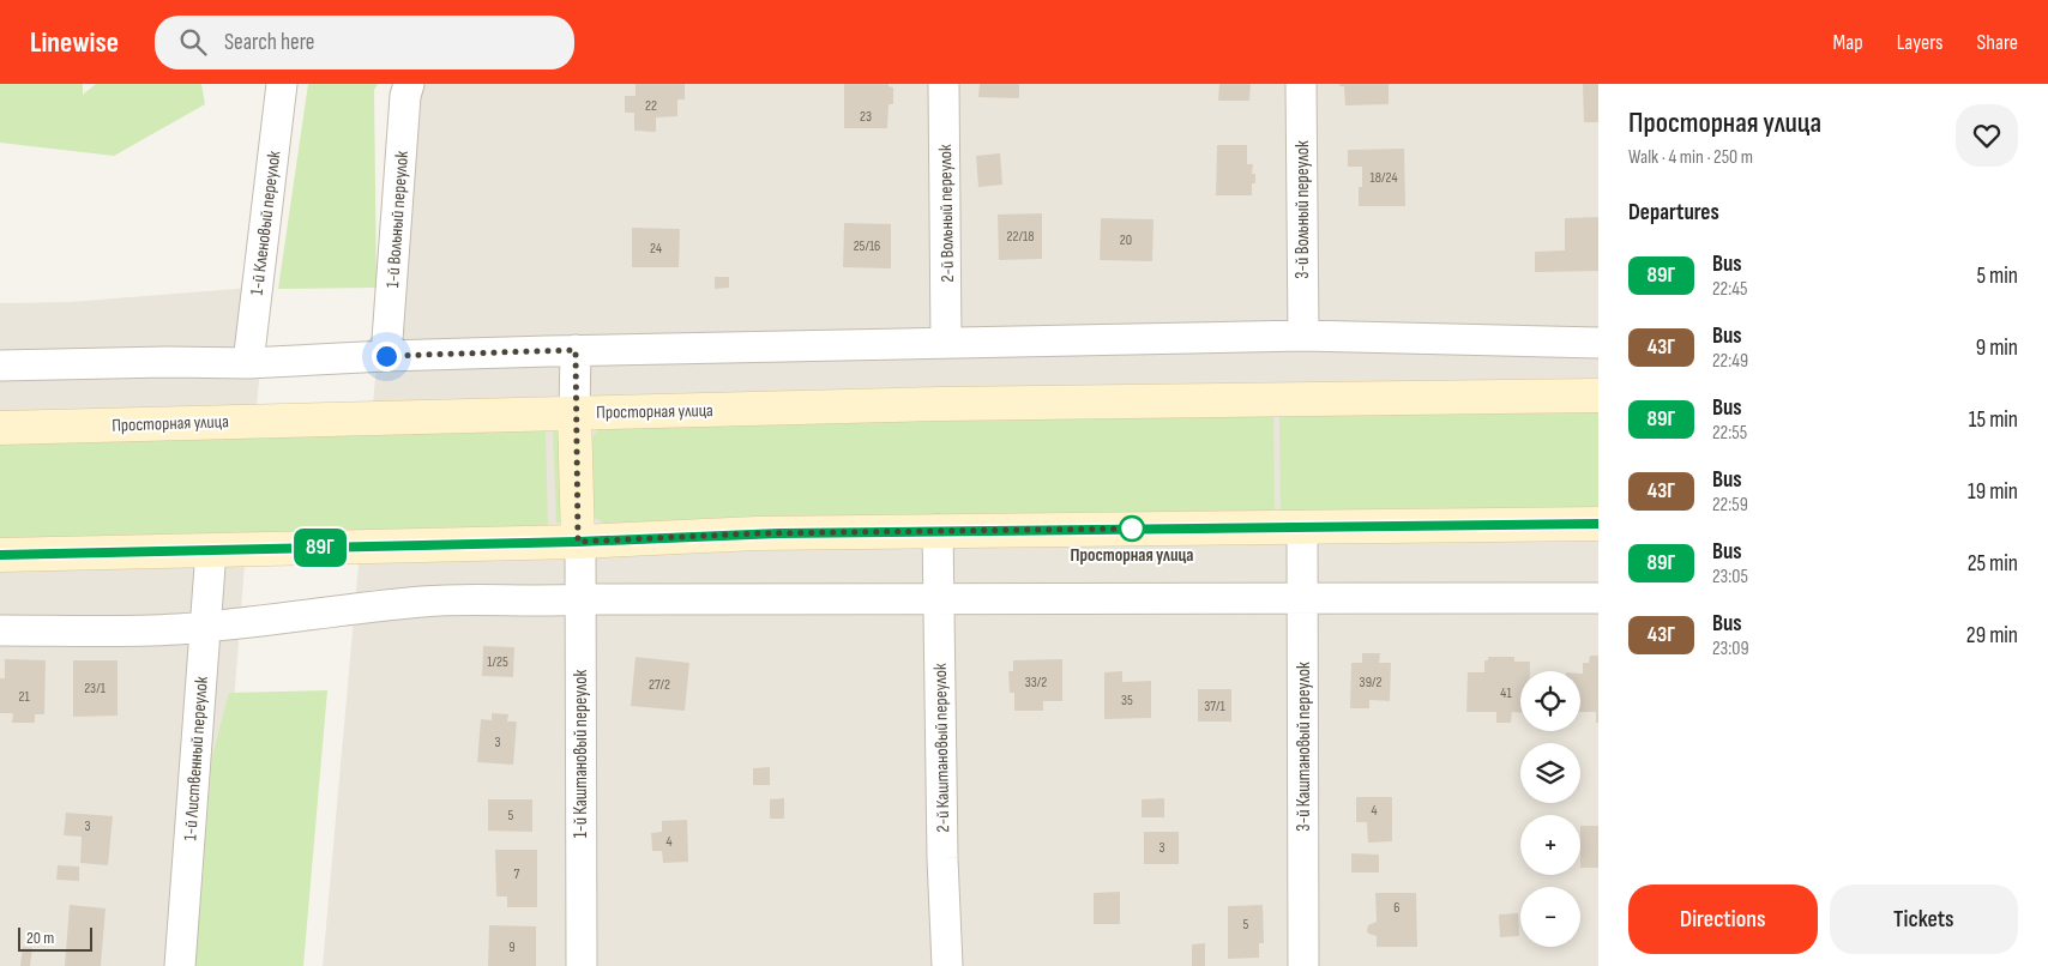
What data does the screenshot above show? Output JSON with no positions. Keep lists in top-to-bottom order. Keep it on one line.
{"streets":{"main road":["Просторная улица"],"street":["3-й Вольный переулок","2-й Вольный переулок","1-й Вольный переулок","1-й Кленовый переулок","3-й Каштановый переулок","2-й Каштановый переулок","1-й Каштановый переулок","1-й Лиственный переулок"]},"places":["Просторная улица"],"lines":["bus line 89Г"],"house_numbers":["22","23","18/24","22/18","20","25/16","24","1/25","33/2","39/2","27/2","23/1","41","21","35","37/1","3","4","5","3","4","3","7","6","5","9"],"scale_bar":"20 m","page":{"header":"Linewise","search":"Search here","nav":["Map","Layers","Share"],"on_map":"89Г","heading":[["Просторная улица","Walk · 4 min · 250 m"],"Departures"],"list":[{"mark":"89Г","name":"Bus","note":"22:45","value":"5 min"},{"mark":"43Г","name":"Bus","note":"22:49","value":"9 min"},{"mark":"89Г","name":"Bus","note":"22:55","value":"15 min"},{"mark":"43Г","name":"Bus","note":"22:59","value":"19 min"},{"mark":"89Г","name":"Bus","note":"23:05","value":"25 min"},{"mark":"43Г","name":"Bus","note":"23:09","value":"29 min"}],"map_buttons":["+","−"],"buttons":["Directions","Tickets"],"scale":"20 m"}}
